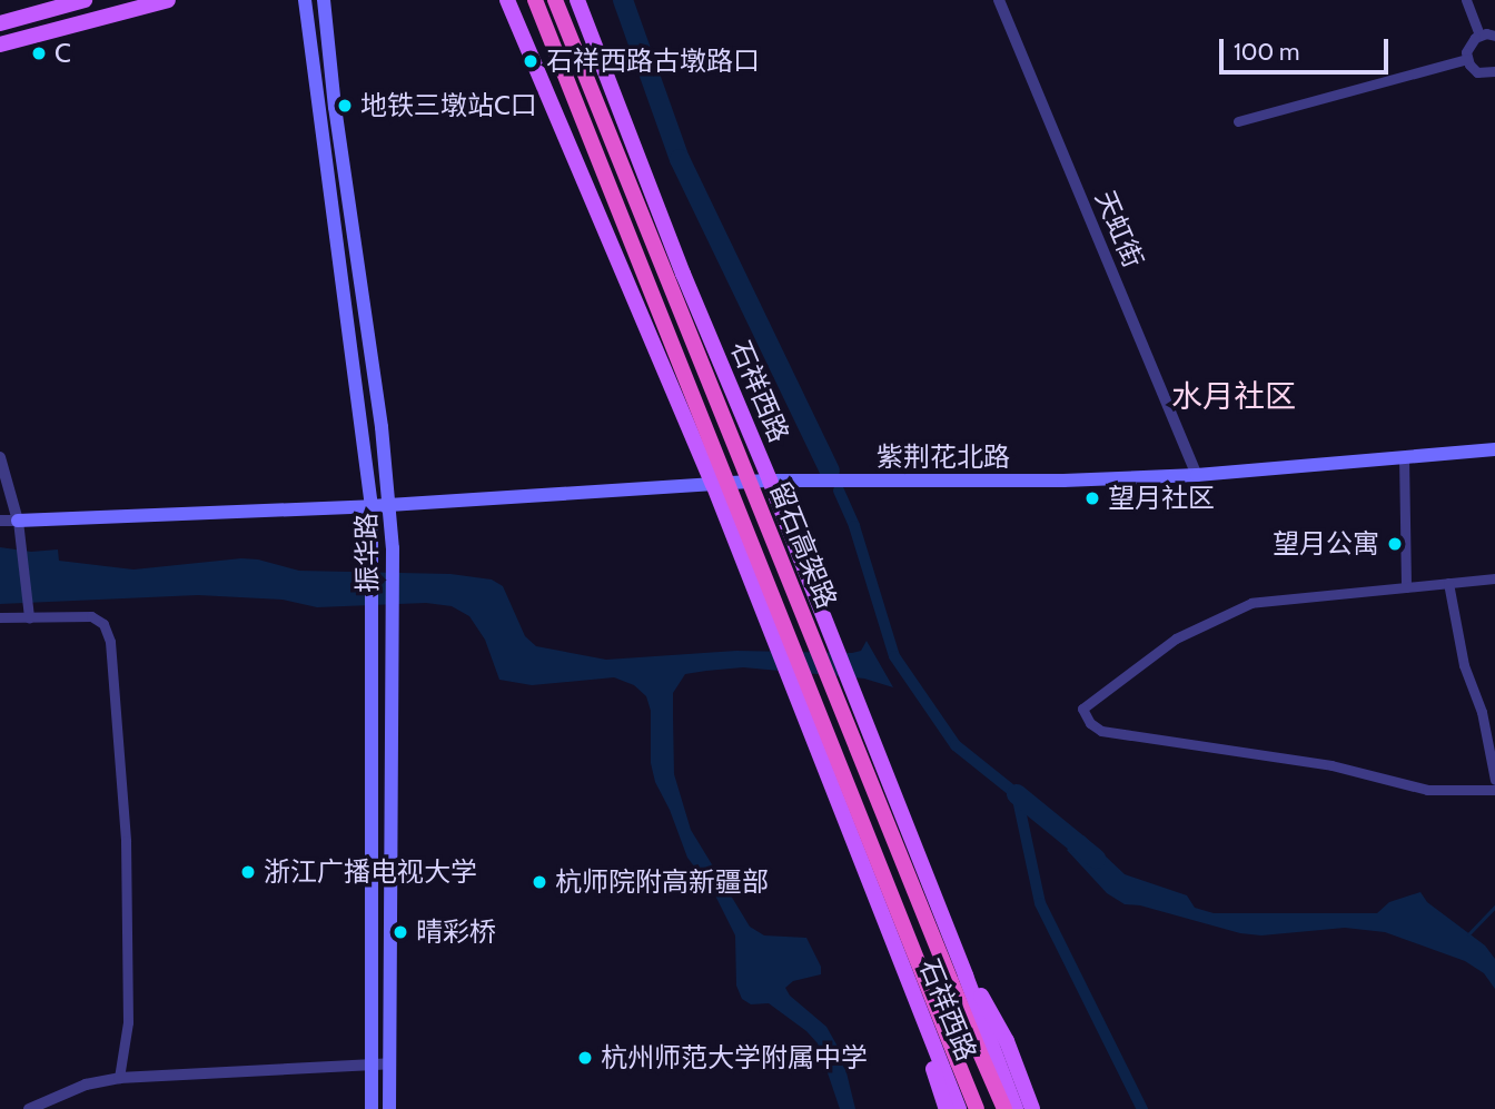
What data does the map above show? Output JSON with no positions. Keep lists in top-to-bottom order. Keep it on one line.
{"streets":{"highway":["留石高架路"],"main road":["石祥西路","紫荆花北路","振华路"],"street":["天虹街"]},"crossings":[["天虹街","紫荆花北路"],["石祥西路","紫荆花北路"],["紫荆花北路","振华路"]],"districts":["水月社区"],"places":["C","石祥西路古墩路口","地铁三墩站C口","望月社区","望月公寓","浙江广播电视大学","杭师院附高新疆部","晴彩桥","杭州师范大学附属中学"],"scale_bar":"100 m"}
